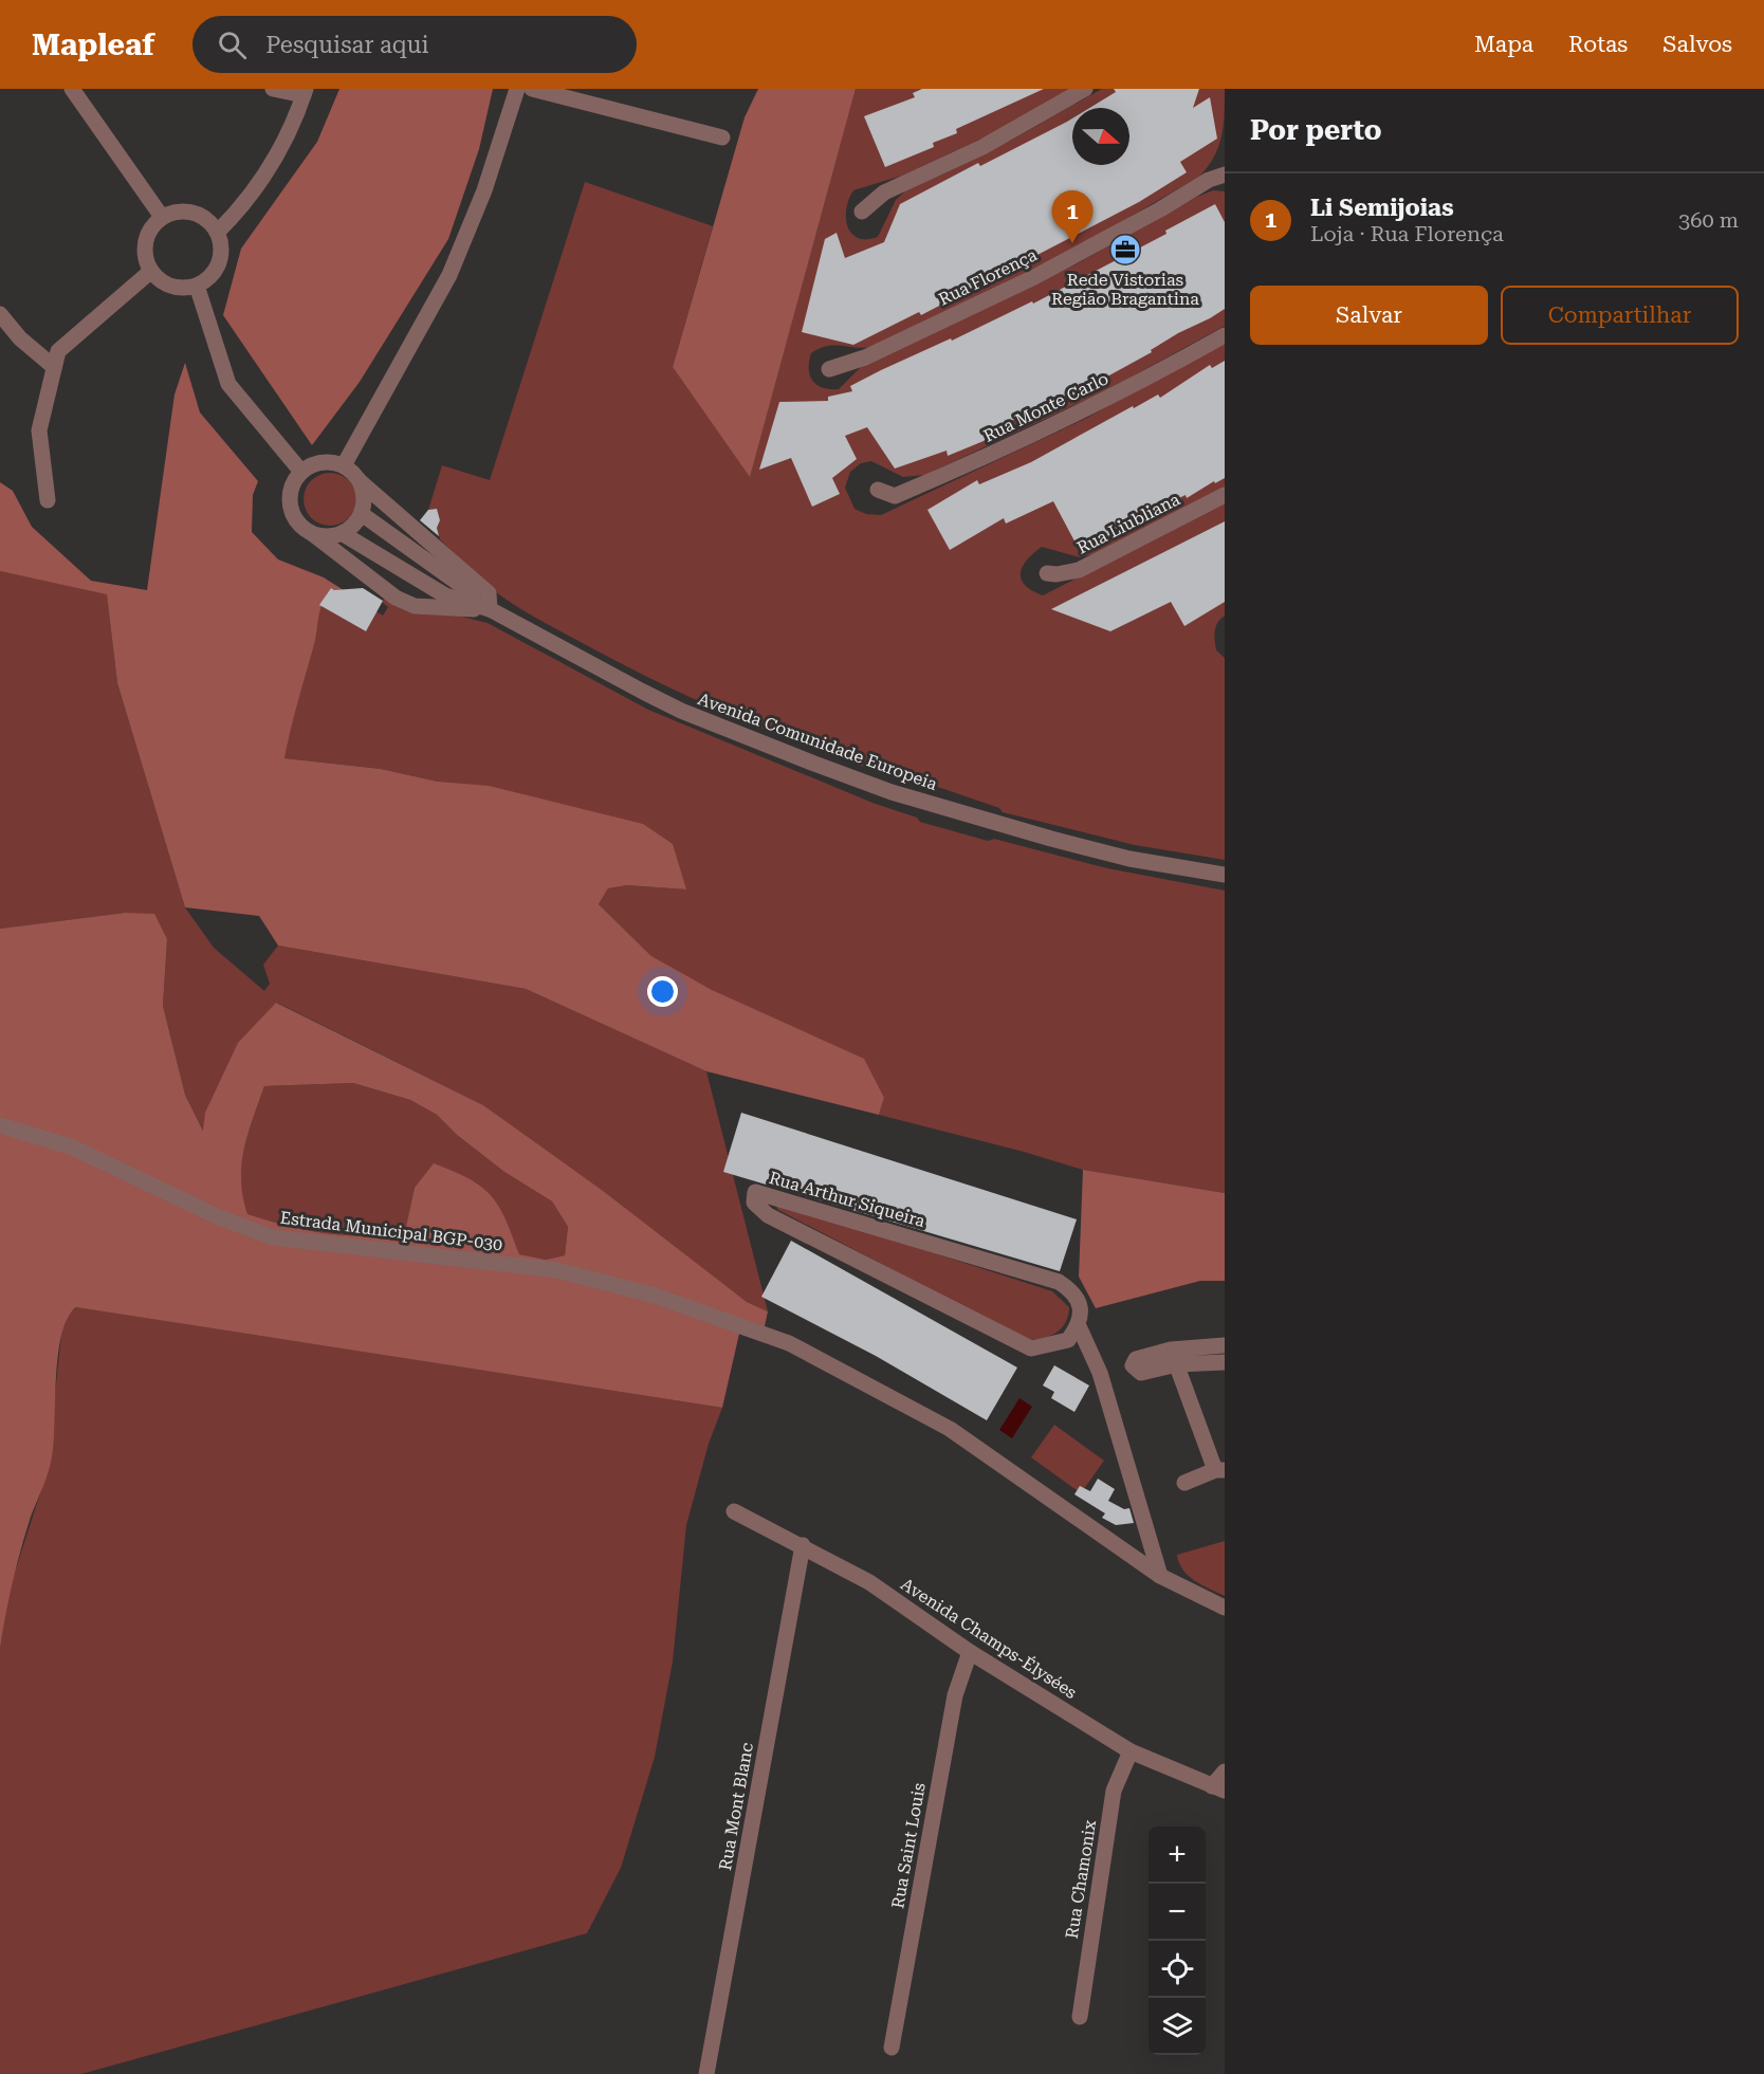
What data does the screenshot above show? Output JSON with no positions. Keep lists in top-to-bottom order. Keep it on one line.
{"streets":{"street":["Rua Florença","Rua Monte Carlo","Rua Liubliana","Avenida Comunidade Europeia","Rua Arthur Siqueira","Estrada Municipal BGP-030","Avenida Champs-Élysées","Rua Mont Blanc","Rua Saint Louis","Rua Chamonix"]},"crossings":[["Rua Arthur Siqueira","Estrada Municipal BGP-030"],["Avenida Champs-Élysées","Rua Mont Blanc"],["Avenida Champs-Élysées","Rua Saint Louis"],["Avenida Champs-Élysées","Rua Chamonix"]],"places":{"office":["Rede Vistorias Região Bragantina"]},"north":"right","page":{"header":"Mapleaf","search":"Pesquisar aqui","nav":["Mapa","Rotas","Salvos"],"heading":"Por perto","list":[{"mark":"1","name":"Li Semijoias","note":"Loja · Rua Florença","value":"360 m"}],"pins":"1","buttons":["Salvar","Compartilhar"],"map_buttons":["+","−"]}}
